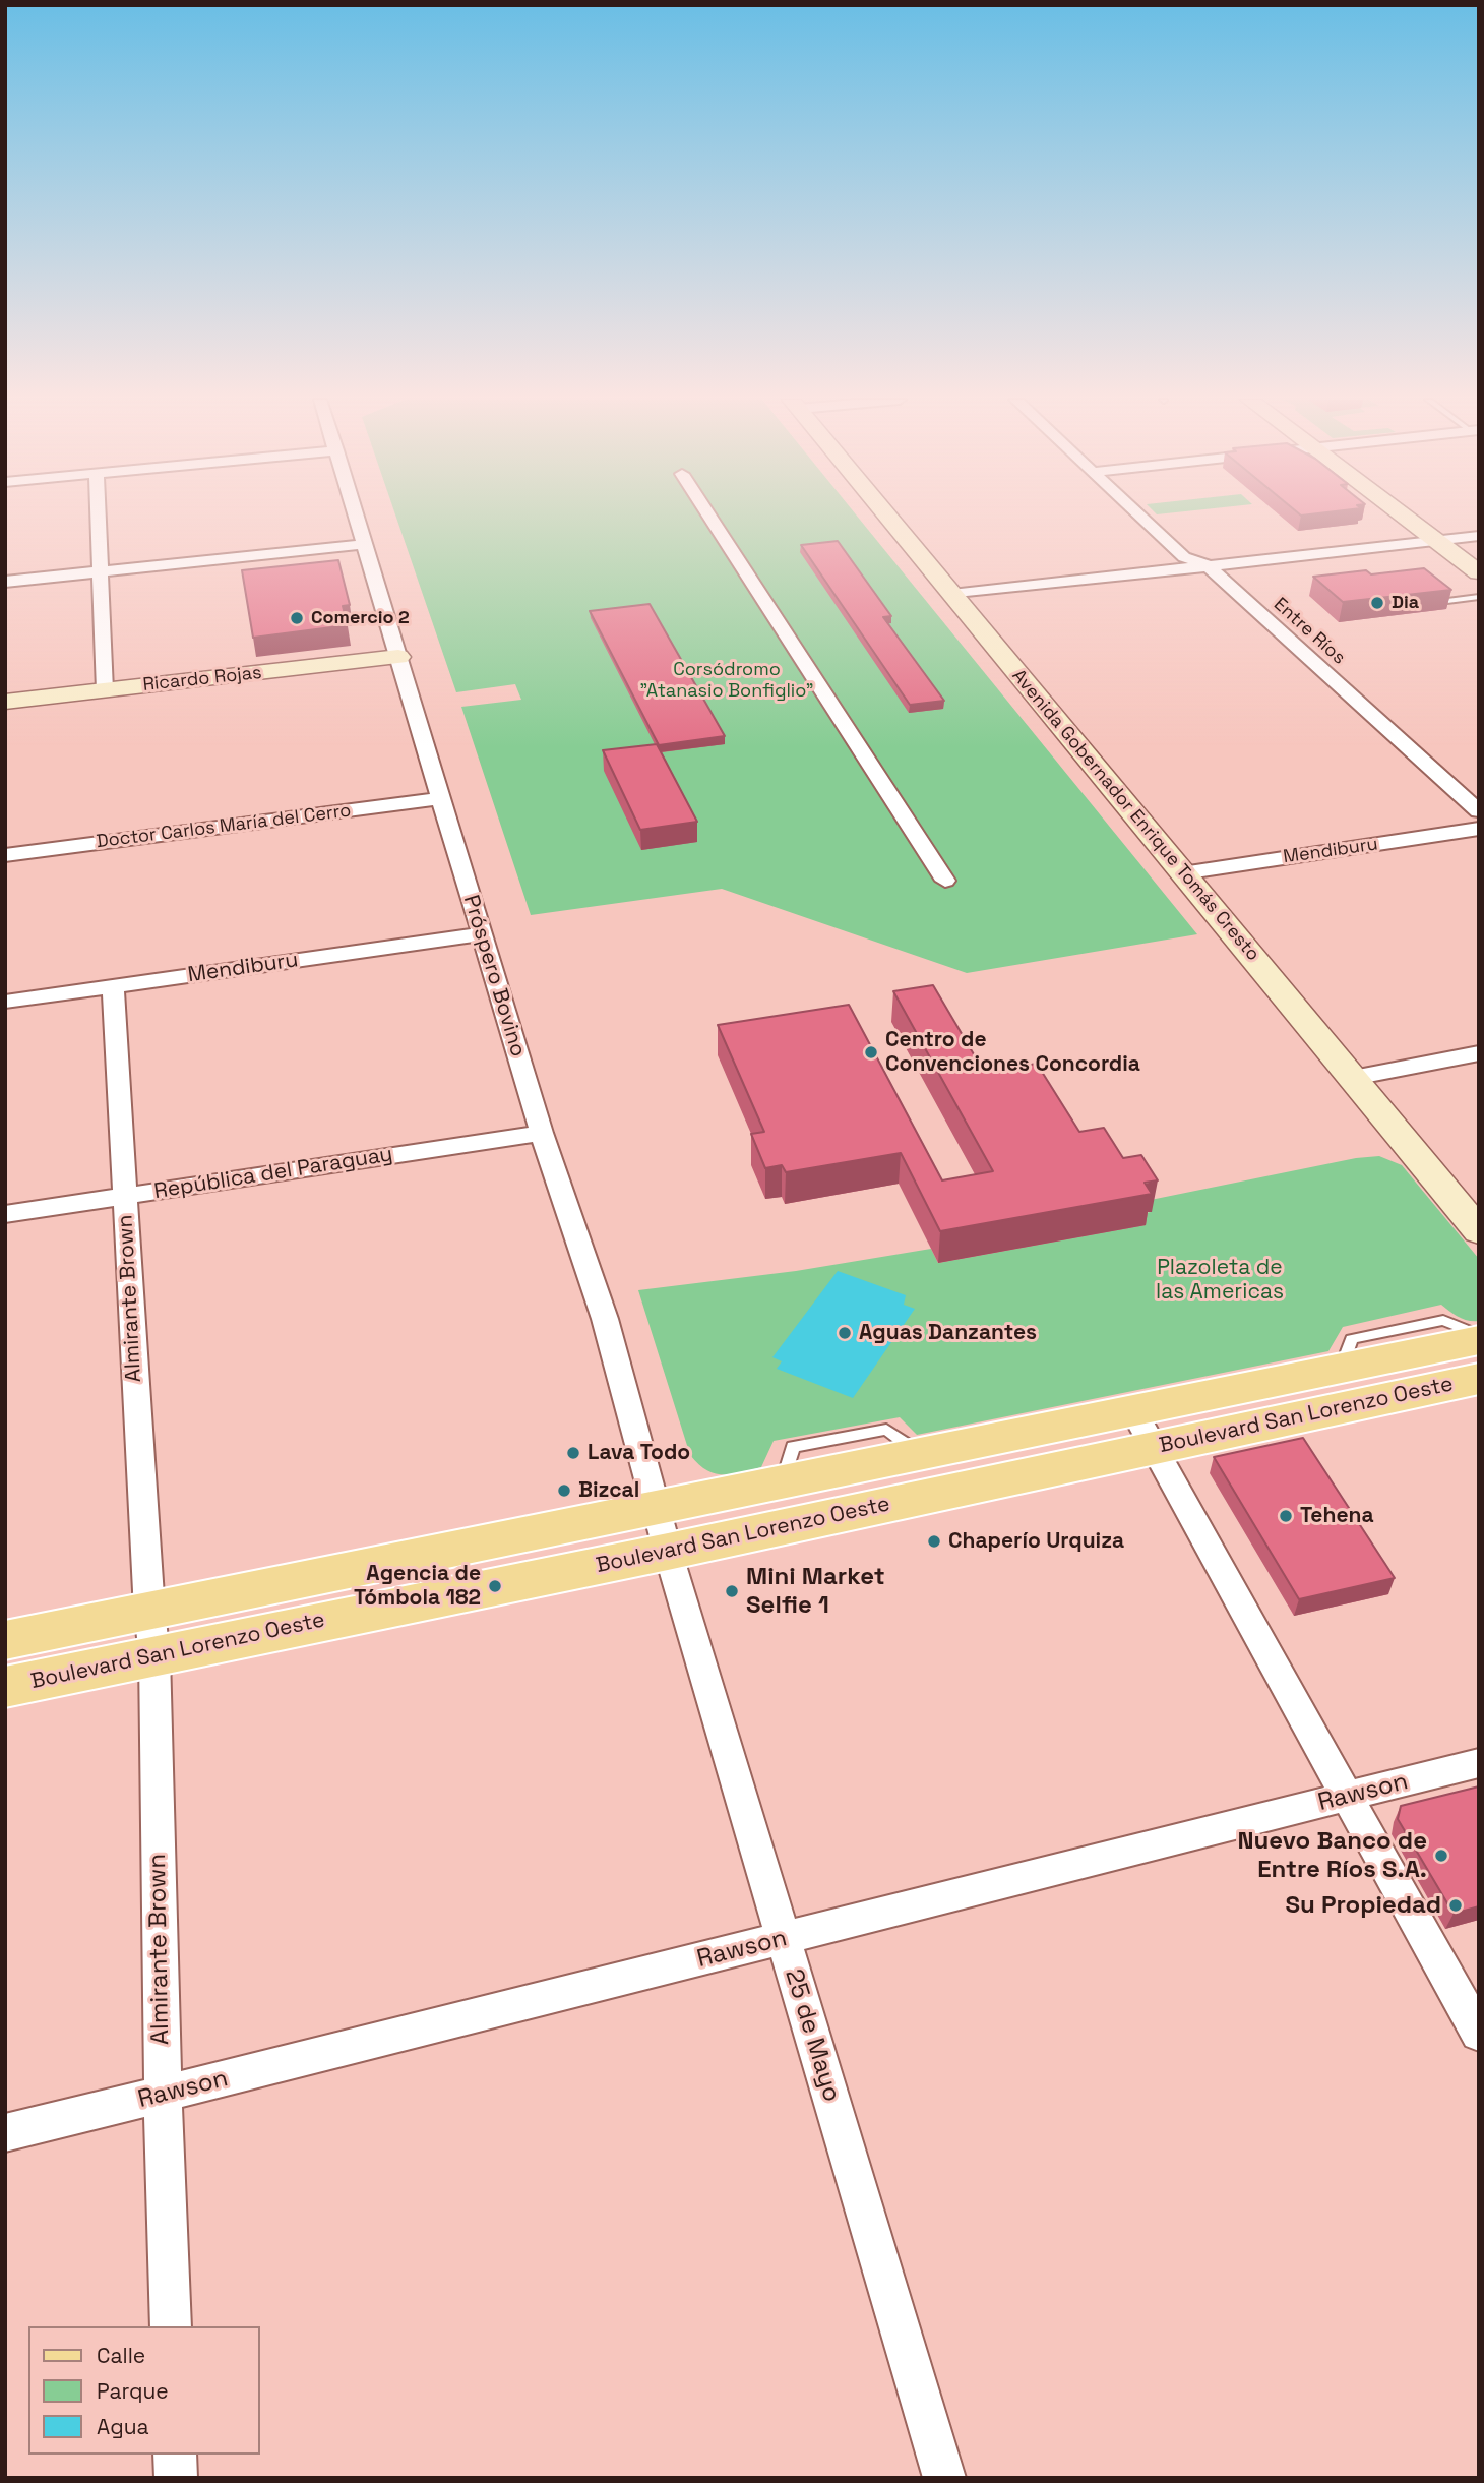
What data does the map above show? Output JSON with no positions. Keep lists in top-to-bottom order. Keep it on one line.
{"streets":{"main road":["Boulevard San Lorenzo Oeste"],"street":["Entre Ríos","Ricardo Rojas","Avenida Gobernador Enrique Tomás Cresto","Doctor Carlos María del Cerro","Mendiburu","Próspero Bovino","República del Paraguay","Almirante Brown","Rawson","25 de Mayo"]},"crossings":[["Ricardo Rojas","Próspero Bovino"],["Avenida Gobernador Enrique Tomás Cresto","Mendiburu"],["Doctor Carlos María del Cerro","Próspero Bovino"],["Mendiburu","Próspero Bovino"],["Mendiburu","Almirante Brown"],["Próspero Bovino","República del Paraguay"],["Próspero Bovino","Boulevard San Lorenzo Oeste"],["Próspero Bovino","25 de Mayo"],["República del Paraguay","Almirante Brown"],["Almirante Brown","Boulevard San Lorenzo Oeste"],["Almirante Brown","Rawson"],["Boulevard San Lorenzo Oeste","25 de Mayo"],["Rawson","25 de Mayo"]],"parks":["Corsódromo \"Atanasio Bonfiglio\"","Plazoleta de las Americas"],"places":["Dia","Comercio 2","Centro de Convenciones Concordia","Aguas Danzantes","Lava Todo","Bizcal","Tehena","Chaperío Urquiza","Agencia de Tómbola 182","Mini Market Selfie 1","Nuevo Banco de Entre Ríos S.A.","Su Propiedad"],"legend":["Calle","Parque","Agua"]}
